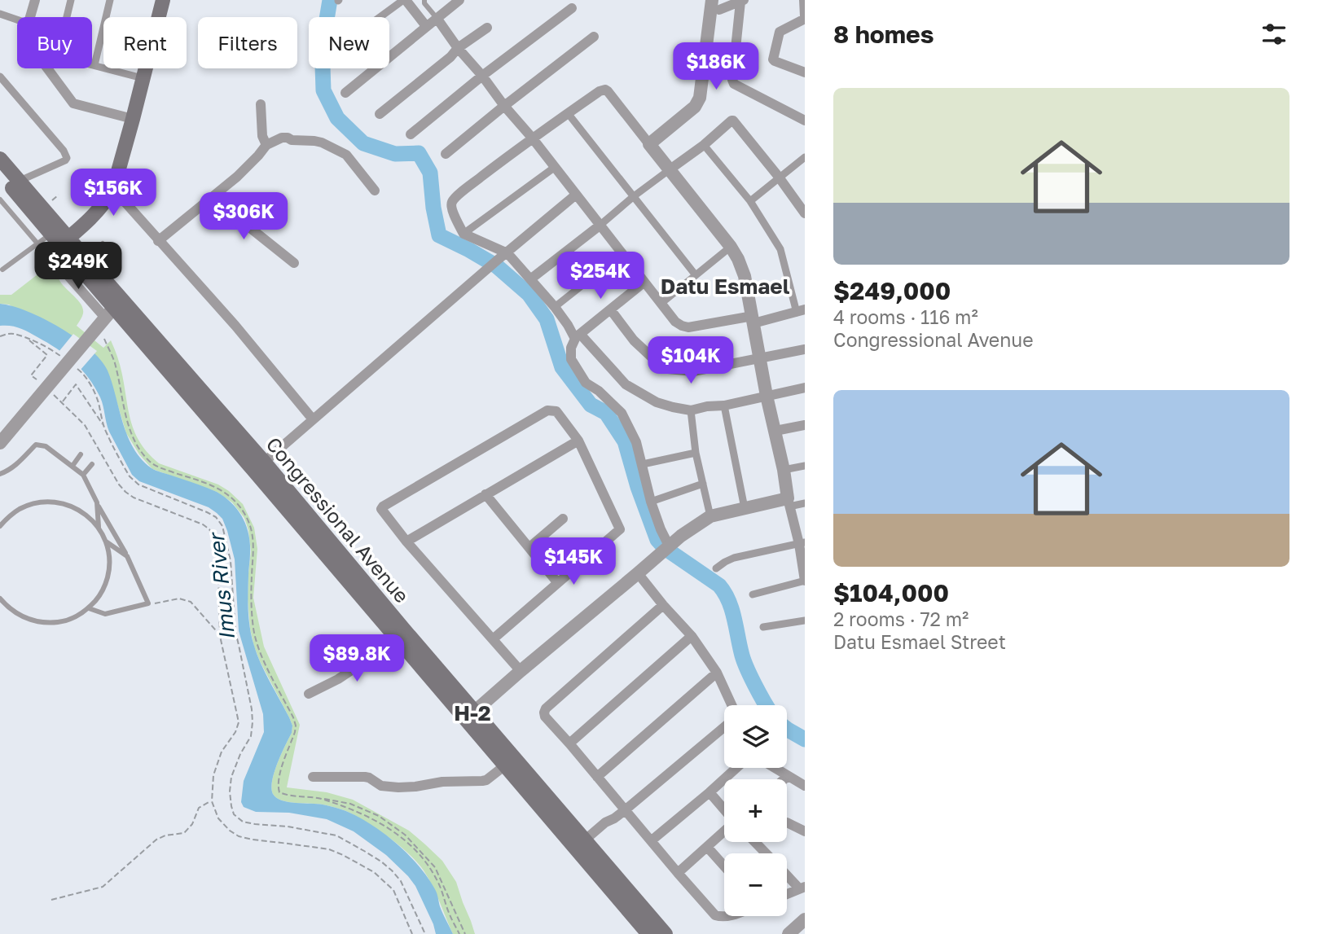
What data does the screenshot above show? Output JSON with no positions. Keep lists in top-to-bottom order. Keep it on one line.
{"streets":{"main road":["Congressional Avenue"]},"districts":["Datu Esmael","H-2"],"water":["Imus River"],"page":{"heading":"8 homes","chip":["Buy","Rent","Filters","New"],"price":["$186K","$156K","$306K","$249K","$254K","$104K","$145K","$89.8K"],"list":[{"name":"$249,000","note":"4 rooms · 116 m² · Congressional Avenue"},{"name":"$104,000","note":"2 rooms · 72 m² · Datu Esmael Street"}],"map_buttons":["+","−"]}}
